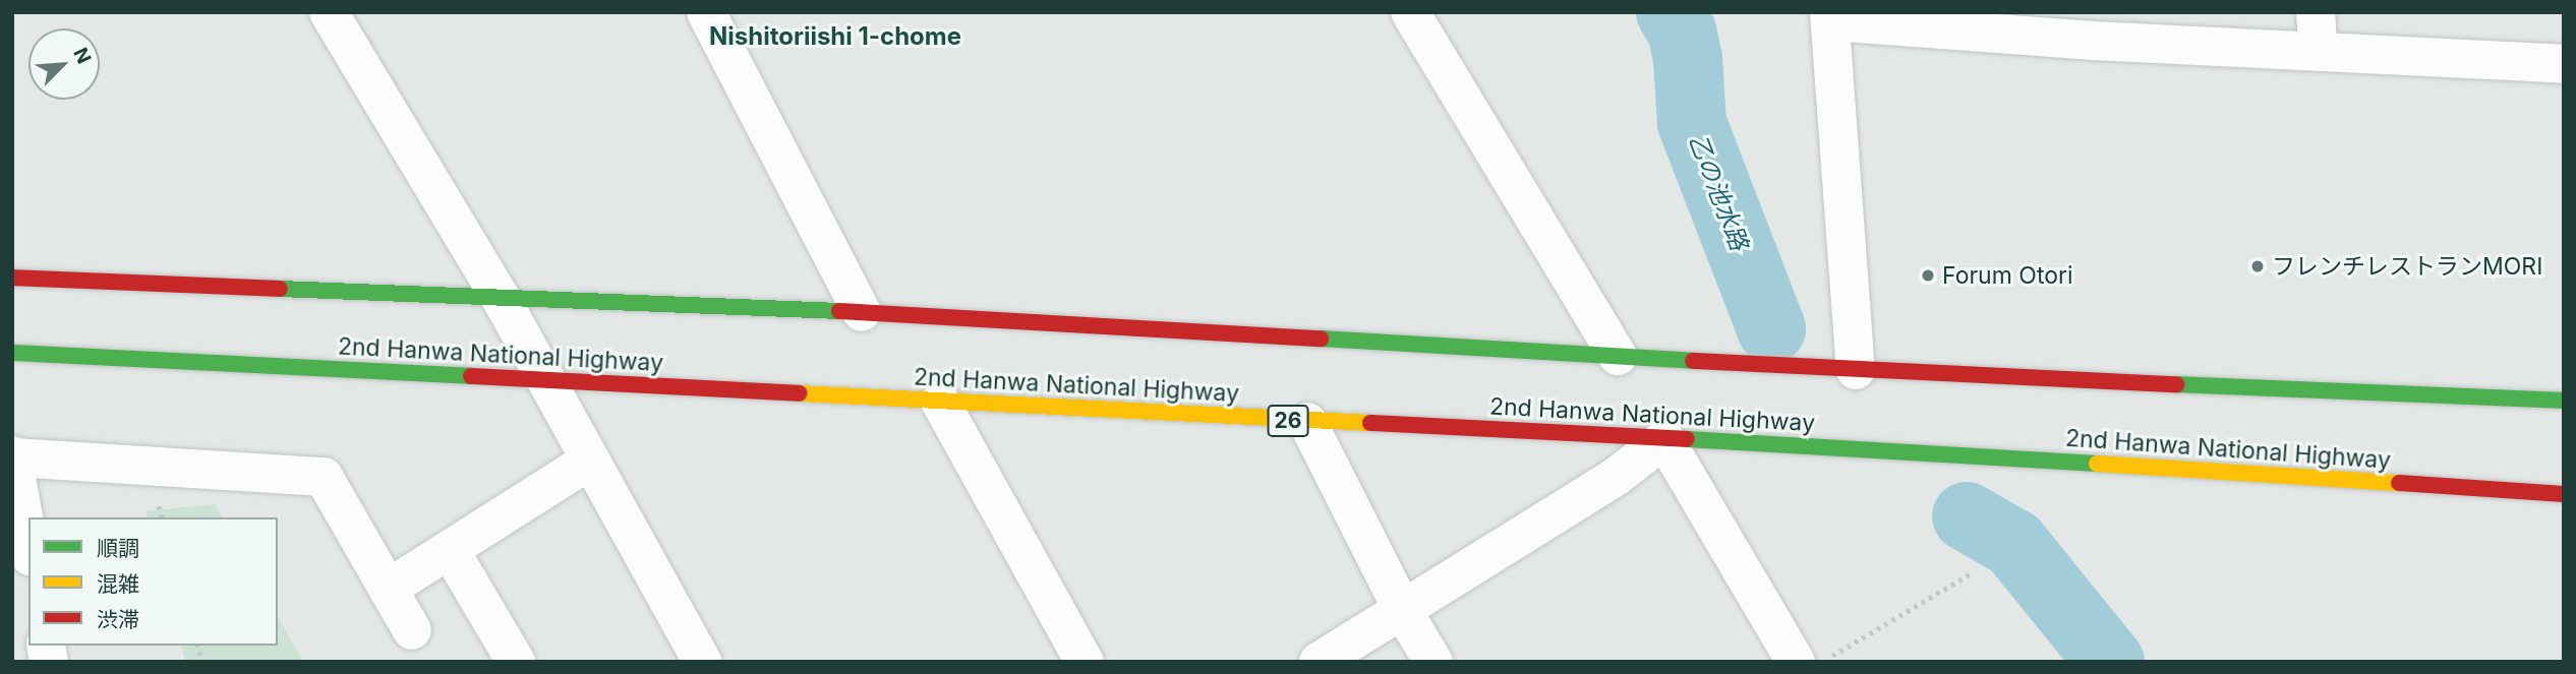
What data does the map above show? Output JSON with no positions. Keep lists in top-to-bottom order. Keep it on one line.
{"streets":{"highway":["2nd Hanwa National Highway","26"]},"districts":["Nishitoriishi 1-chome"],"water":["乙の池水路"],"places":["フレンチレストランMORI","Forum Otori"],"legend":["順調","混雑","渋滞"],"north":"top right"}
